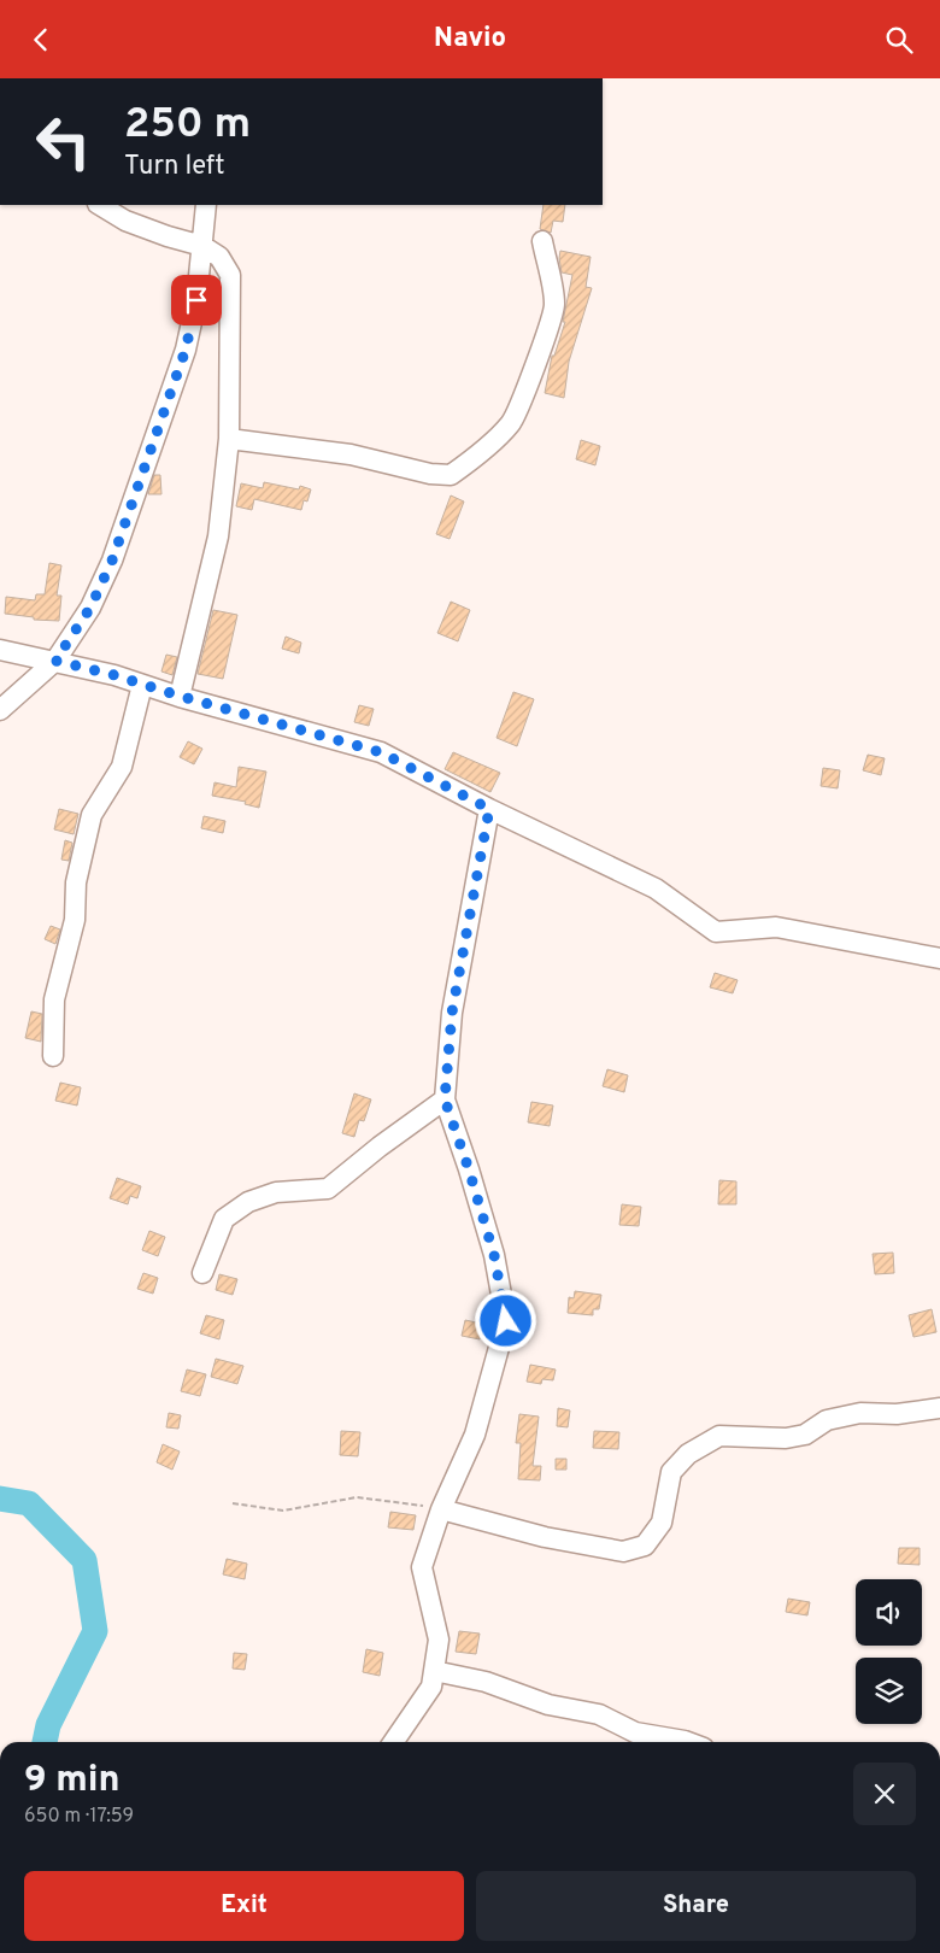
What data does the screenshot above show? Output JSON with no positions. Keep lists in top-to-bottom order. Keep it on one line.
{"page":{"header":"Navio","turn":["250 m","Turn left"],"heading":["9 min","650 m · 17:59"],"buttons":["Exit","Share"]}}
